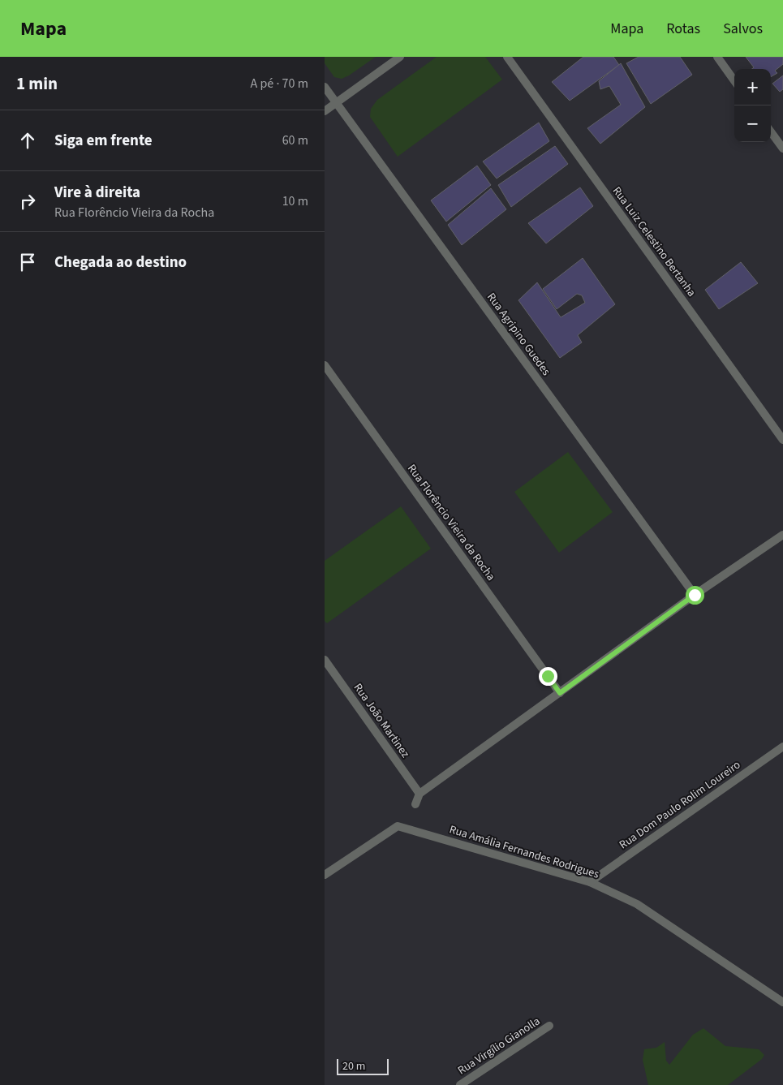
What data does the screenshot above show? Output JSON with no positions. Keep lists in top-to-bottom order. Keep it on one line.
{"streets":{"street":["Rua Luiz Celestino Bertanha","Rua Agripino Guedes","Rua Florêncio Vieira da Rocha","Rua João Martinez","Rua Dom Paulo Rolim Loureiro","Rua Amália Fernandes Rodrigues","Rua Virgílio Gianolla"]},"crossings":[["Rua Dom Paulo Rolim Loureiro","Rua Amália Fernandes Rodrigues"]],"scale_bar":"20 m","page":{"header":"Mapa","nav":["Mapa","Rotas","Salvos"],"heading":["1 min","A pé · 70 m"],"map_buttons":["+","−"],"list":[["Siga em frente","60 m"],["Vire à direita","Rua Florêncio Vieira da Rocha","10 m"],"Chegada ao destino"],"scale":"20 m"}}
